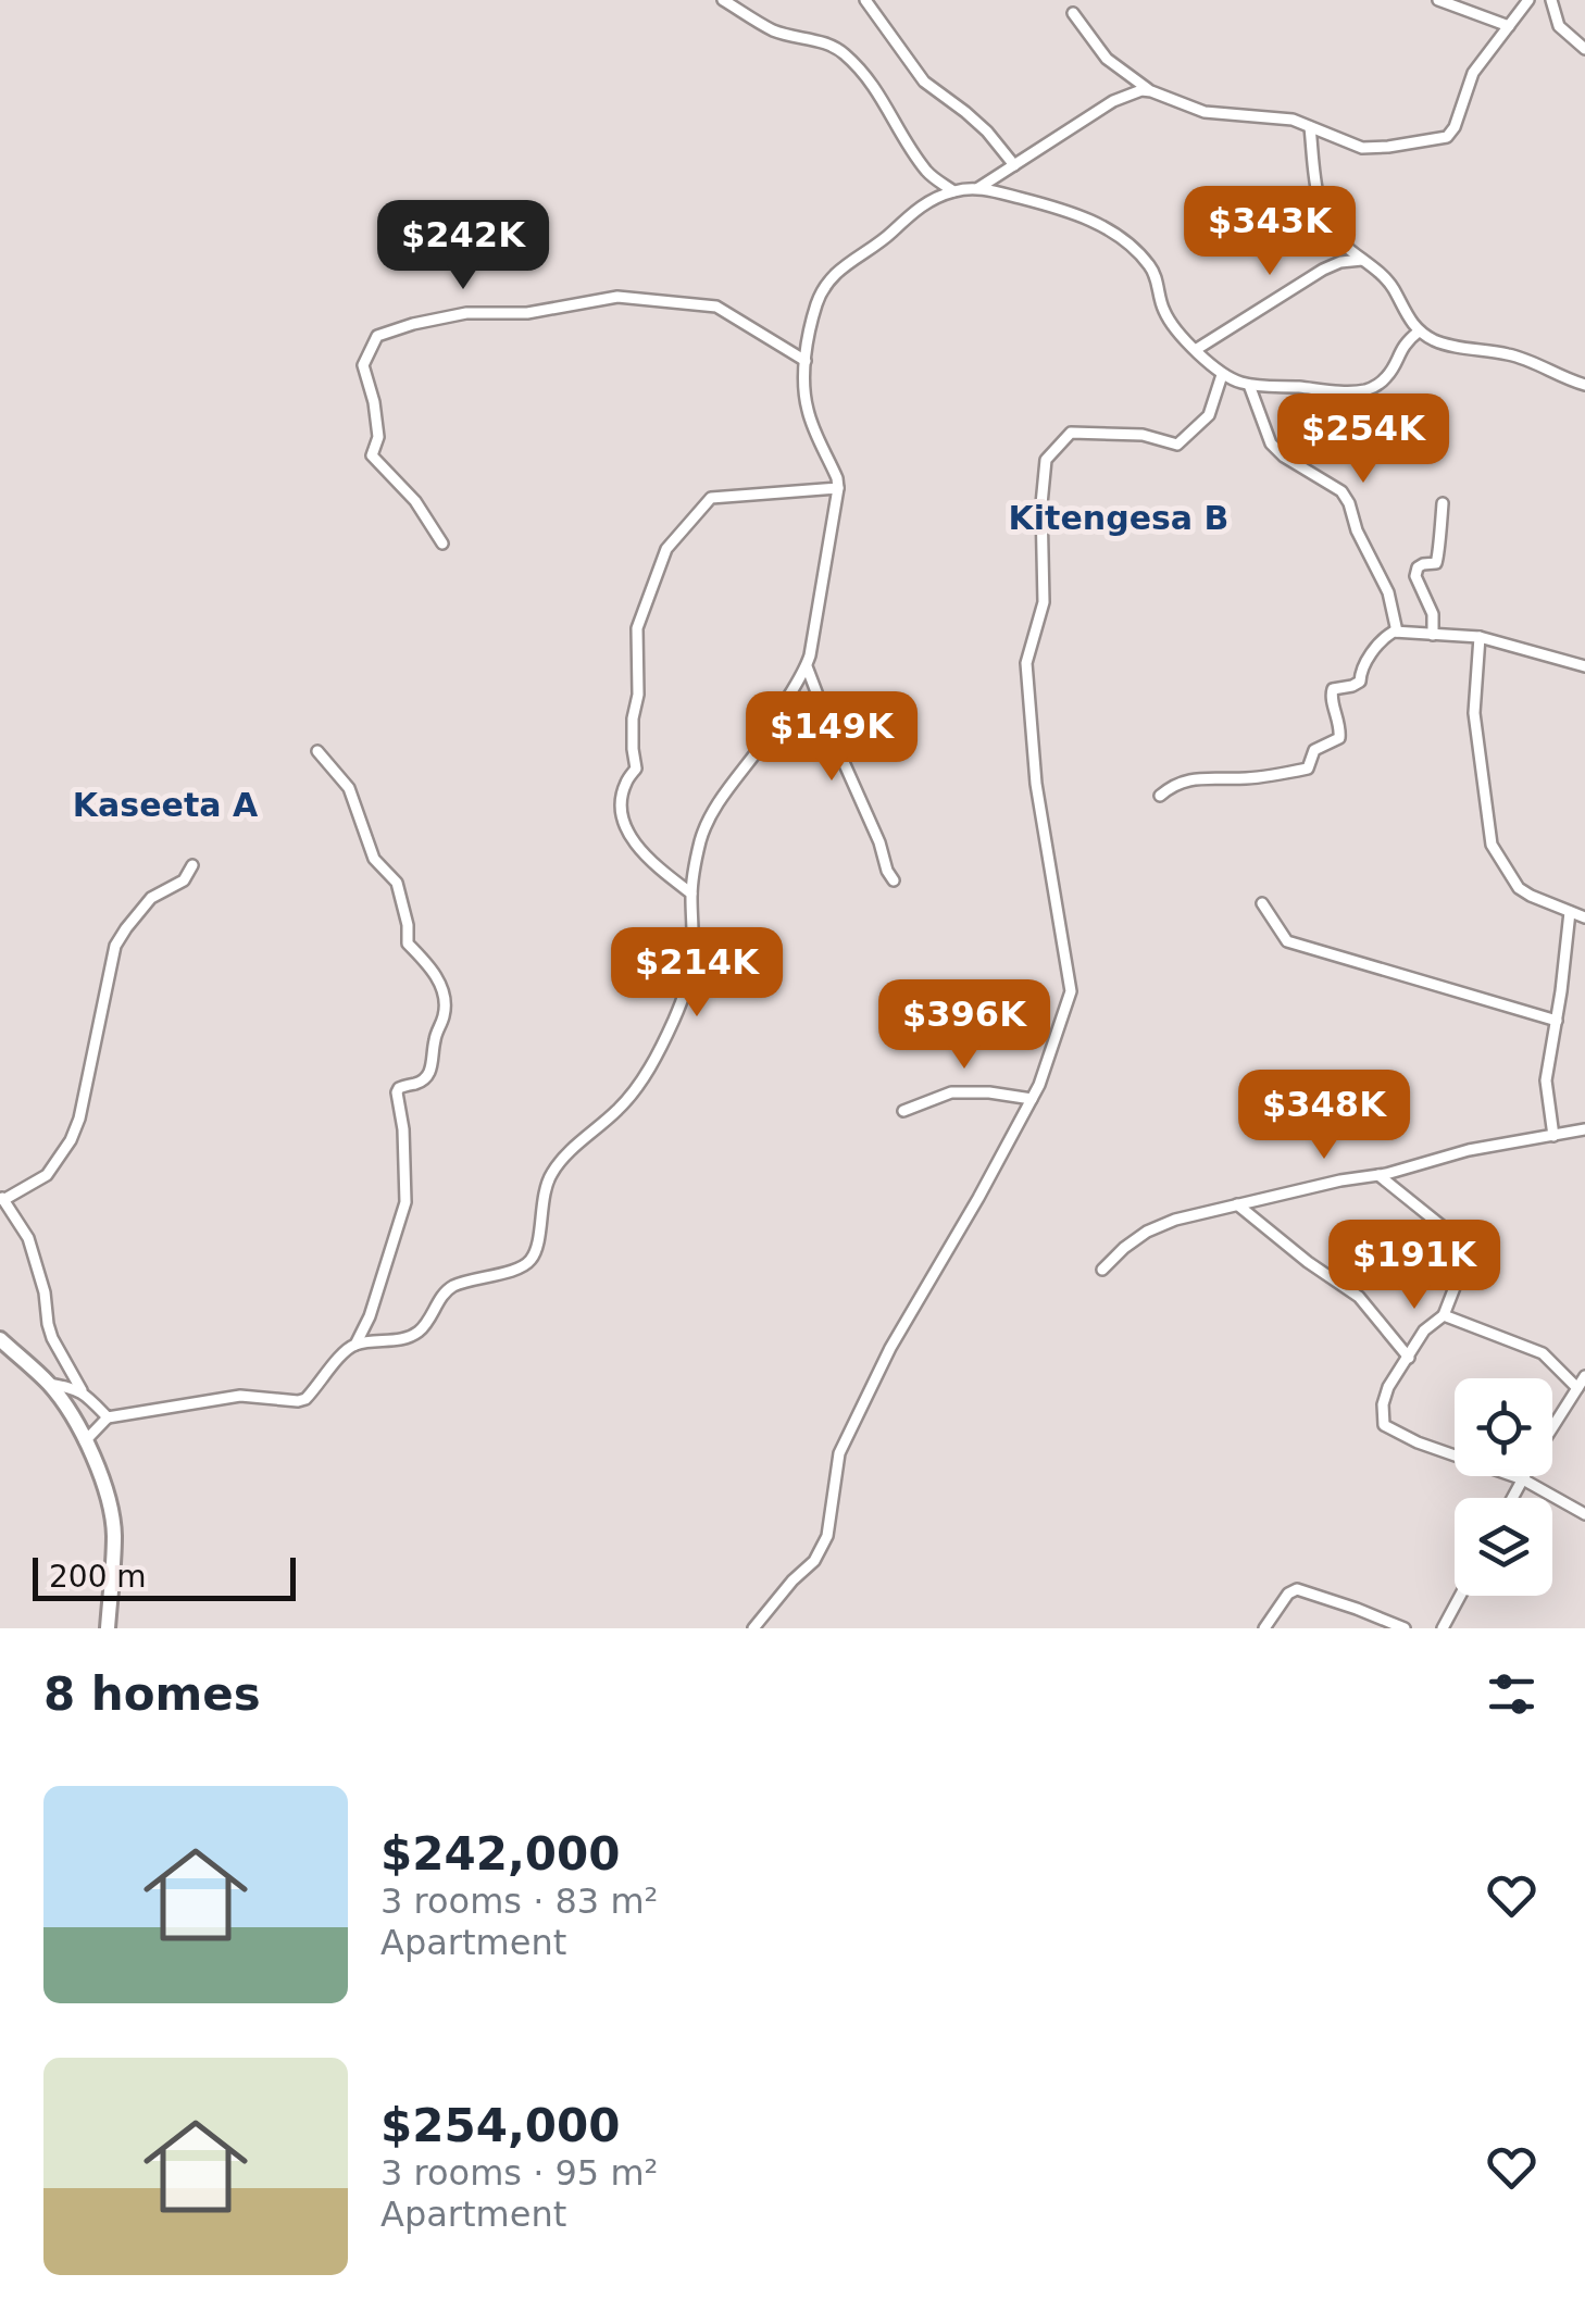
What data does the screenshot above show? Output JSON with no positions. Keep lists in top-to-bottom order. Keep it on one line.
{"districts":["Kitengesa B","Kaseeta A"],"scale_bar":"200 m","page":{"price":["$343K","$242K","$254K","$149K","$214K","$396K","$348K","$191K"],"scale":"200 m","heading":"8 homes","list":[{"name":"$242,000","note":"3 rooms · 83 m² · Apartment"},{"name":"$254,000","note":"3 rooms · 95 m² · Apartment"}]}}
